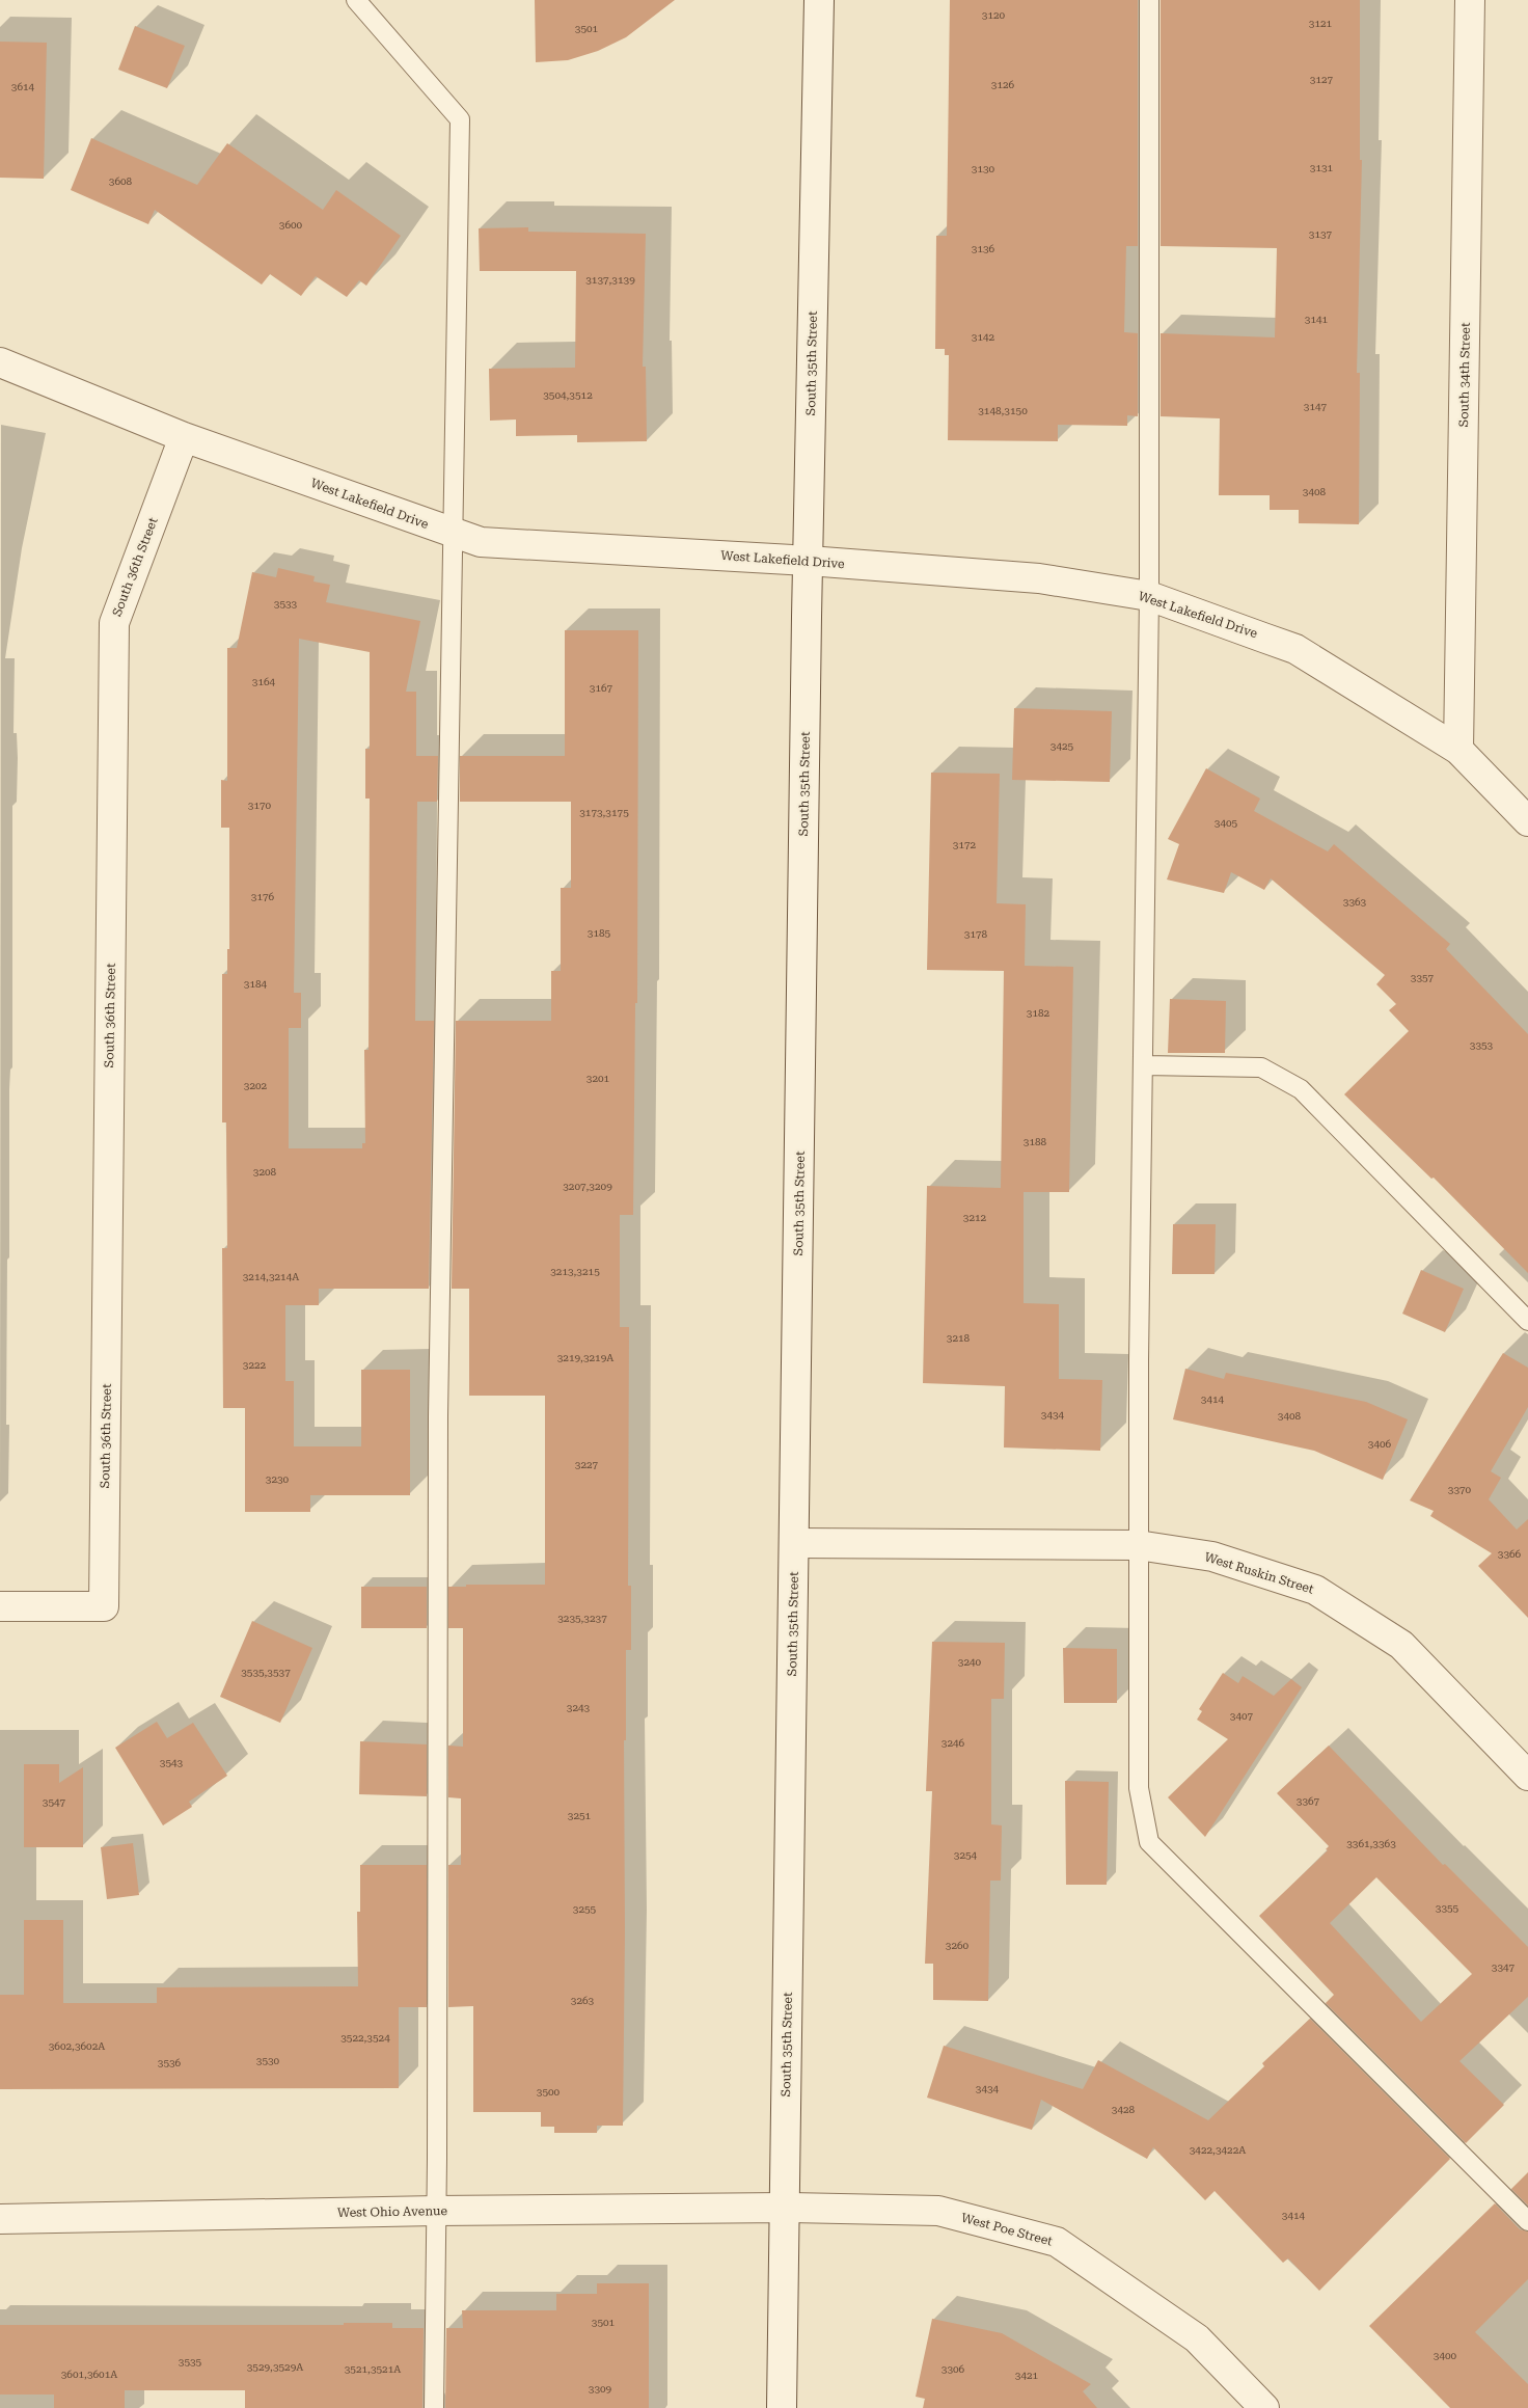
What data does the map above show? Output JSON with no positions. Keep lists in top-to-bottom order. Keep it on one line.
{"streets":{"street":["South 35th Street","South 34th Street","West Lakefield Drive","South 36th Street","West Ruskin Street","West Ohio Avenue","West Poe Street"]},"crossings":[["South 35th Street","West Lakefield Drive"],["South 35th Street","West Ruskin Street"],["South 35th Street","West Ohio Avenue"],["South 35th Street","West Poe Street"],["South 34th Street","West Lakefield Drive"],["West Lakefield Drive","South 36th Street"],["West Ohio Avenue","West Poe Street"]],"house_numbers":["3120","3121","3501","3127","3126","3614","3131","3130","3608","3600","3137","3136","3137,3139","3141","3142","3504,3512","3147","3148,3150","3408","3533","3164","3167","3425","3170","3173,3175","3405","3172","3176","3363","3185","3178","3357","3184","3182","3353","3201","3202","3188","3208","3207,3209","3212","3213,3215","3214,3214A","3218","3219,3219A","3222","3414","3434","3408","3406","3227","3230","3370","3366","3235,3237","3240","3535,3537","3243","3407","3246","3543","3367","3547","3251","3361,3363","3254","3355","3255","3260","3347","3263","3522,3524","3602,3602A","3530","3536","3434","3500","3428","3422,3422A","3414","3501","3400","3535","3529,3529A","3521,3521A","3306","3601,3601A","3421","3309"]}
